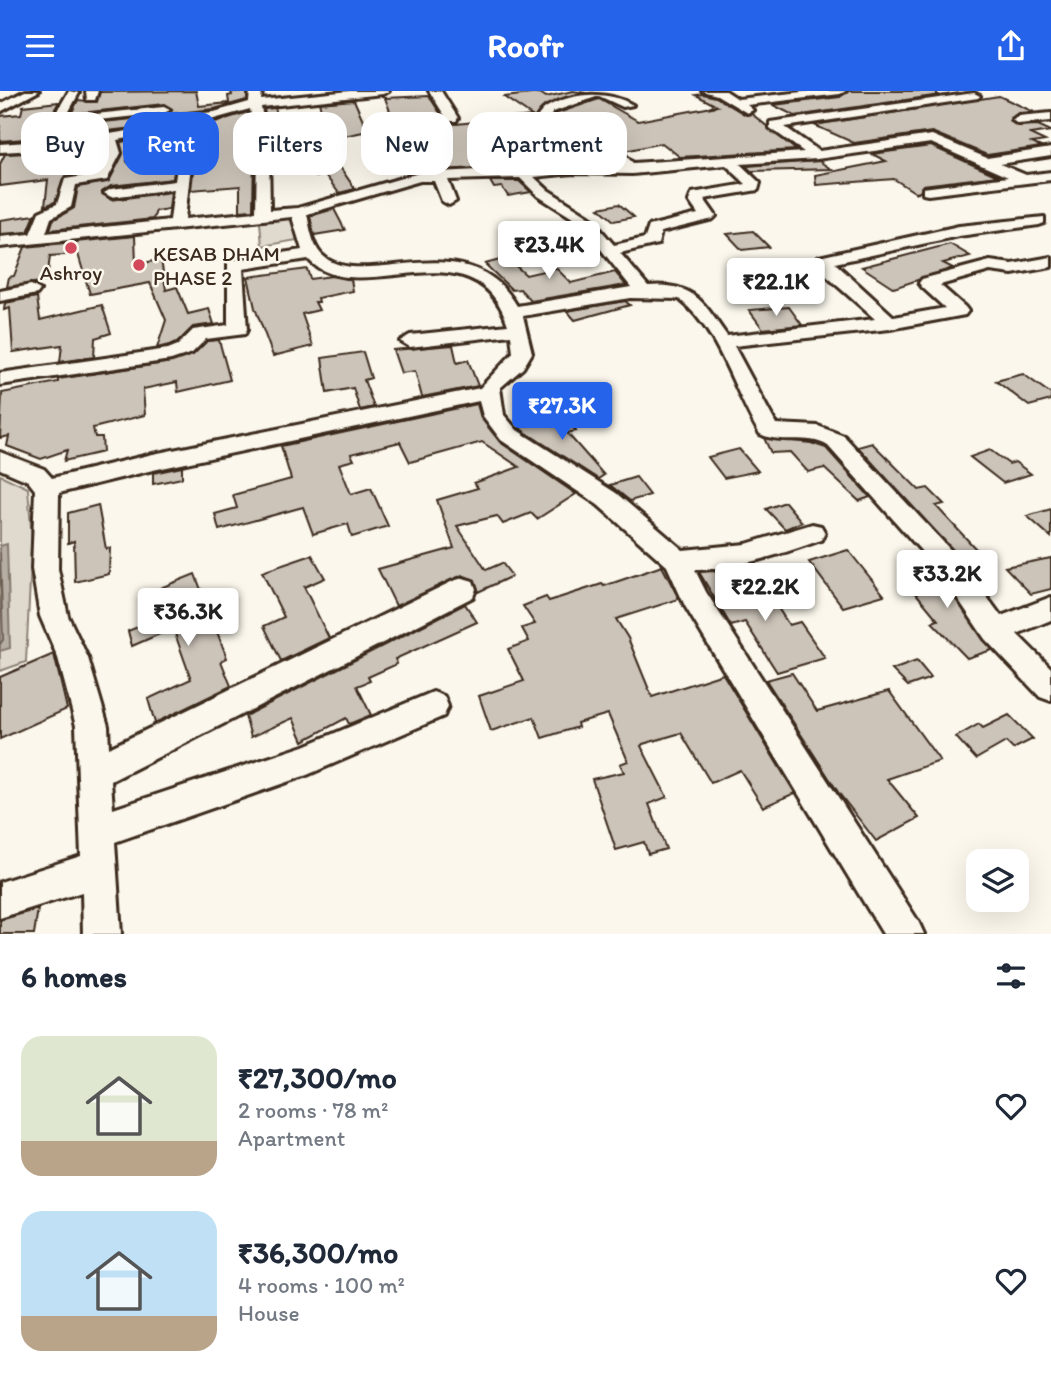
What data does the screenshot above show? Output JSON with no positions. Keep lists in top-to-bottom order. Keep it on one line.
{"places":["Ashroy","KESAB DHAM PHASE 2"],"page":{"header":"Roofr","chip":["Buy","Rent","Filters","New","Apartment"],"price":["₹23.4K","₹22.1K","₹27.3K","₹33.2K","₹22.2K","₹36.3K"],"heading":"6 homes","list":[{"name":"₹27,300/mo","note":"2 rooms · 78 m² · Apartment"},{"name":"₹36,300/mo","note":"4 rooms · 100 m² · House"}]}}
